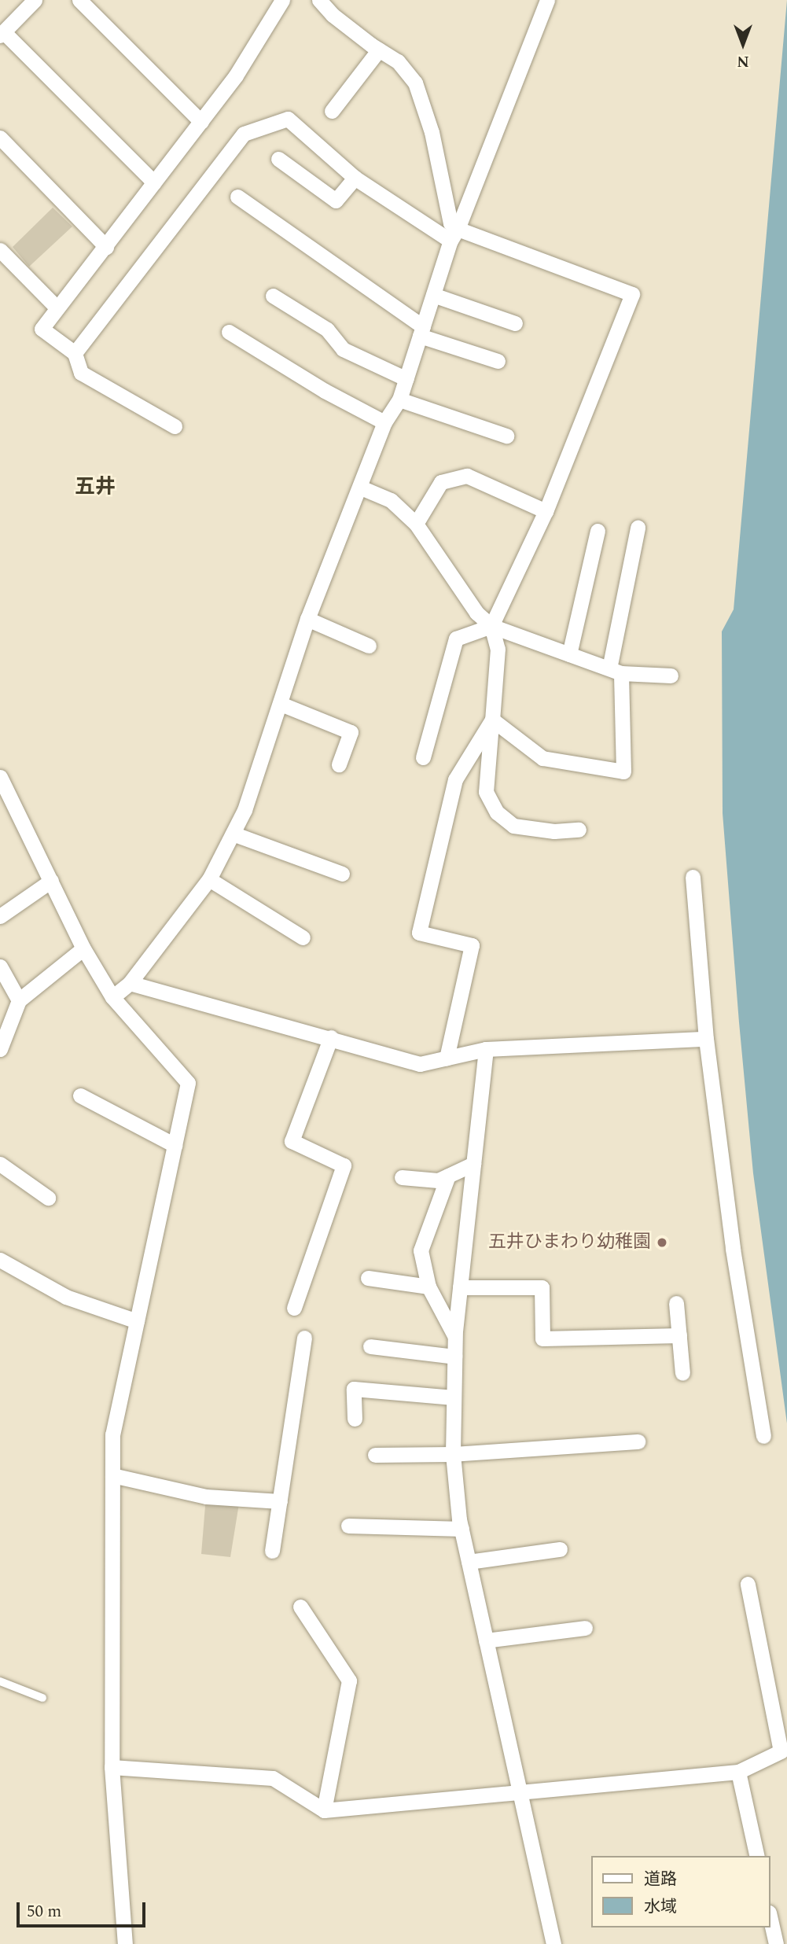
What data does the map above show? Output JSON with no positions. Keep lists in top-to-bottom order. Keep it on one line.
{"districts":["五井"],"places":["五井ひまわり幼稚園"],"legend":["道路","水域"],"scale_bar":"50 m","north":"bottom"}
